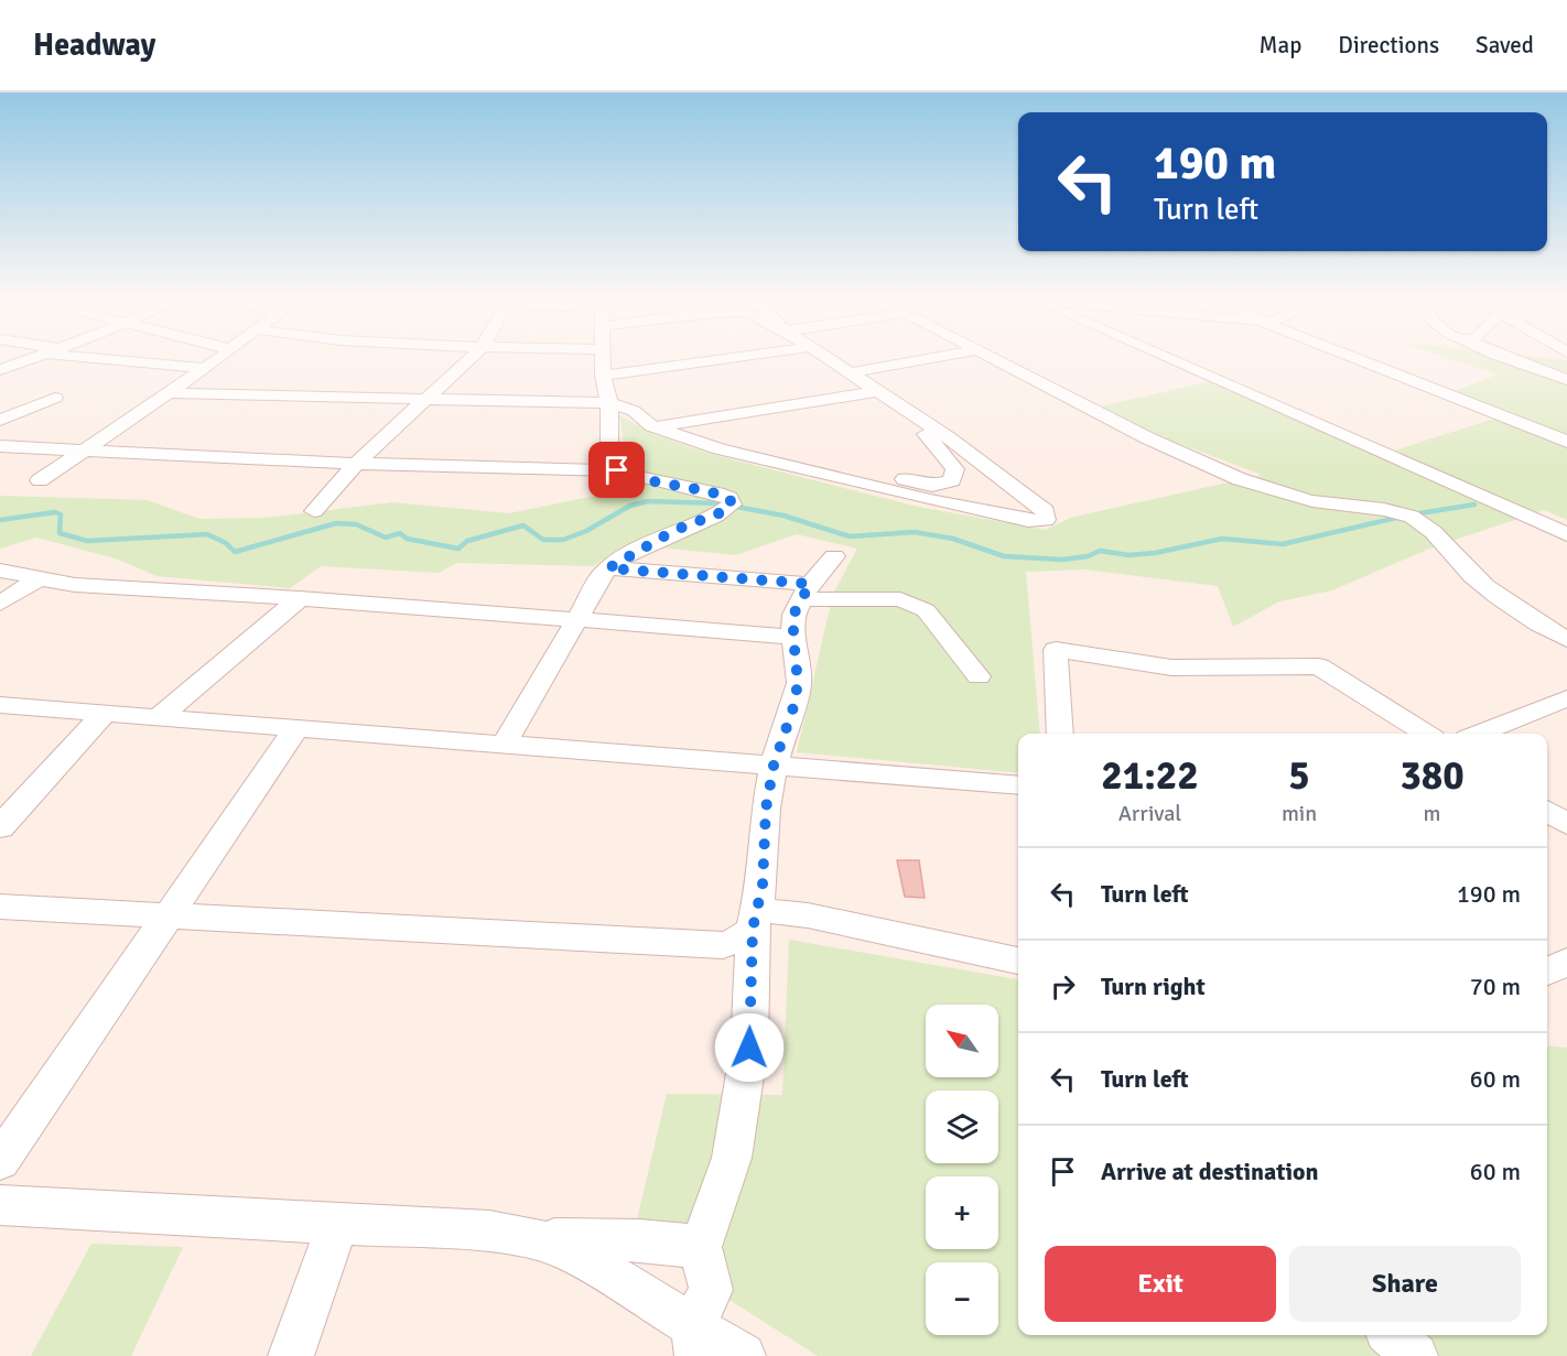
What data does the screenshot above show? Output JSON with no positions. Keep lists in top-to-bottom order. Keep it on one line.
{"north":"top left","page":{"header":"Headway","nav":["Map","Directions","Saved"],"turn":["190 m","Turn left"],"eta":["21:22","Arrival","5","min","380","m"],"list":[{"name":"Turn left","value":"190 m"},{"name":"Turn right","value":"70 m"},{"name":"Turn left","value":"60 m"},{"name":"Arrive at destination","value":"60 m"}],"map_buttons":["+","−"],"buttons":["Exit","Share"]}}
